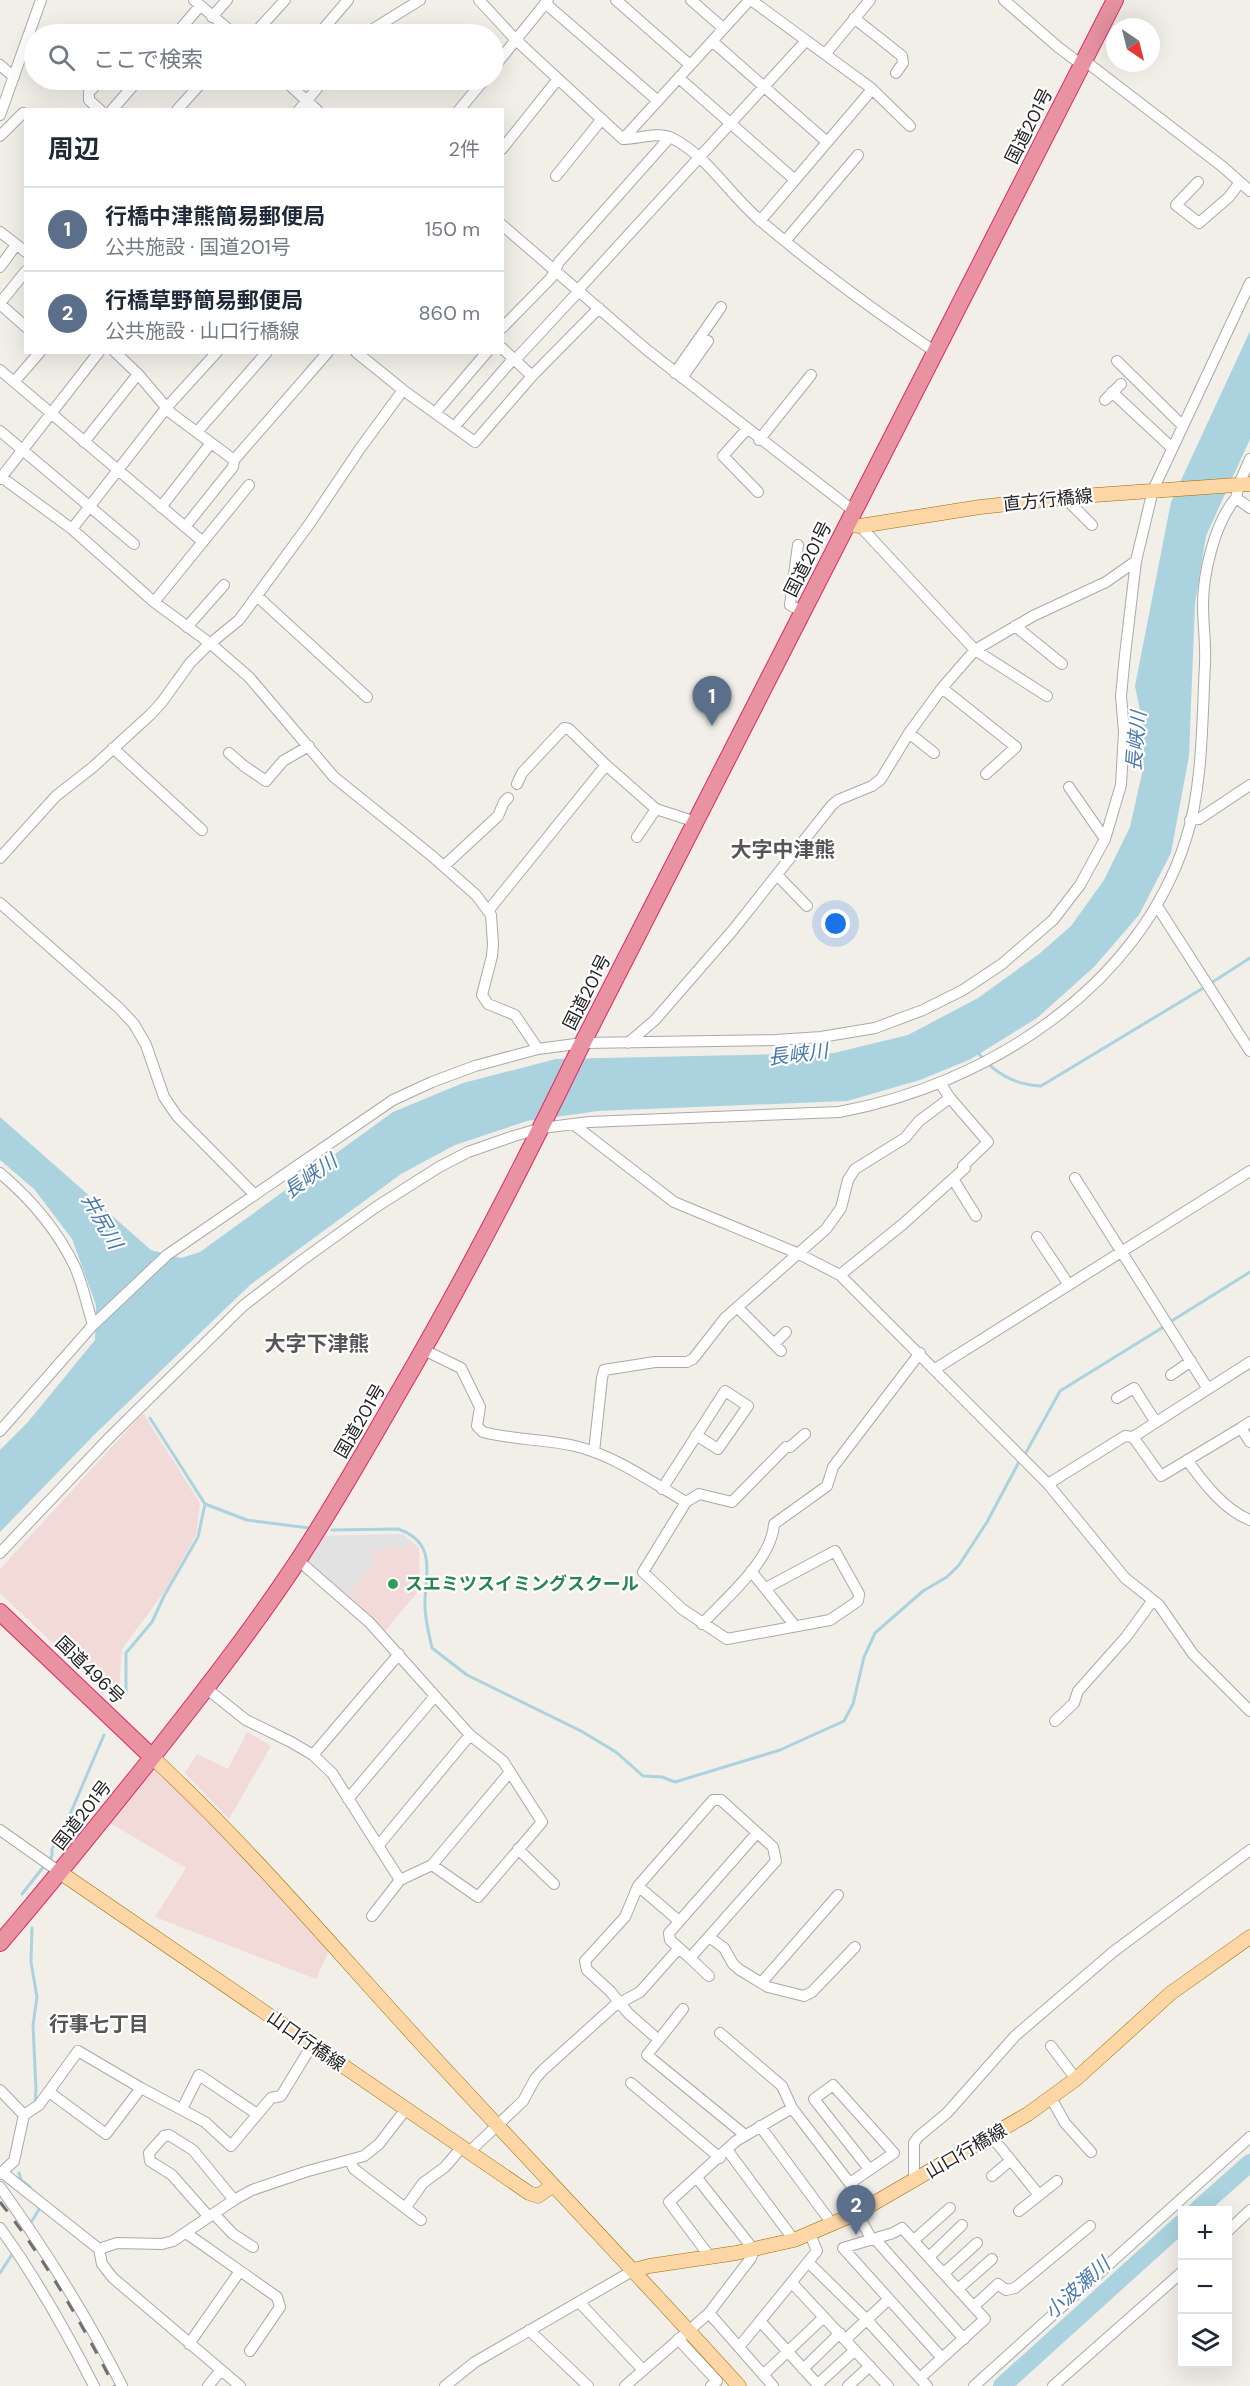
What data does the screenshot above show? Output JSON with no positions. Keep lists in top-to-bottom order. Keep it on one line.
{"streets":{"highway":["国道201号","国道496号"],"main road":["直方行橋線","山口行橋線"]},"crossings":[["国道201号","直方行橋線"],["国道201号","国道496号"],["国道201号","山口行橋線"]],"districts":["大字中津熊","大字下津熊","行事七丁目"],"water":["長峡川","井尻川","小波瀬川"],"places":["スエミツスイミングスクール"],"north":"bottom right","page":{"search":"ここで検索","heading":["周辺","2件"],"list":[{"mark":"1","name":"行橋中津熊簡易郵便局","note":"公共施設 · 国道201号","value":"150 m"},{"mark":"2","name":"行橋草野簡易郵便局","note":"公共施設 · 山口行橋線","value":"860 m"}],"pins":["1","2"],"map_buttons":["+","−"]}}
